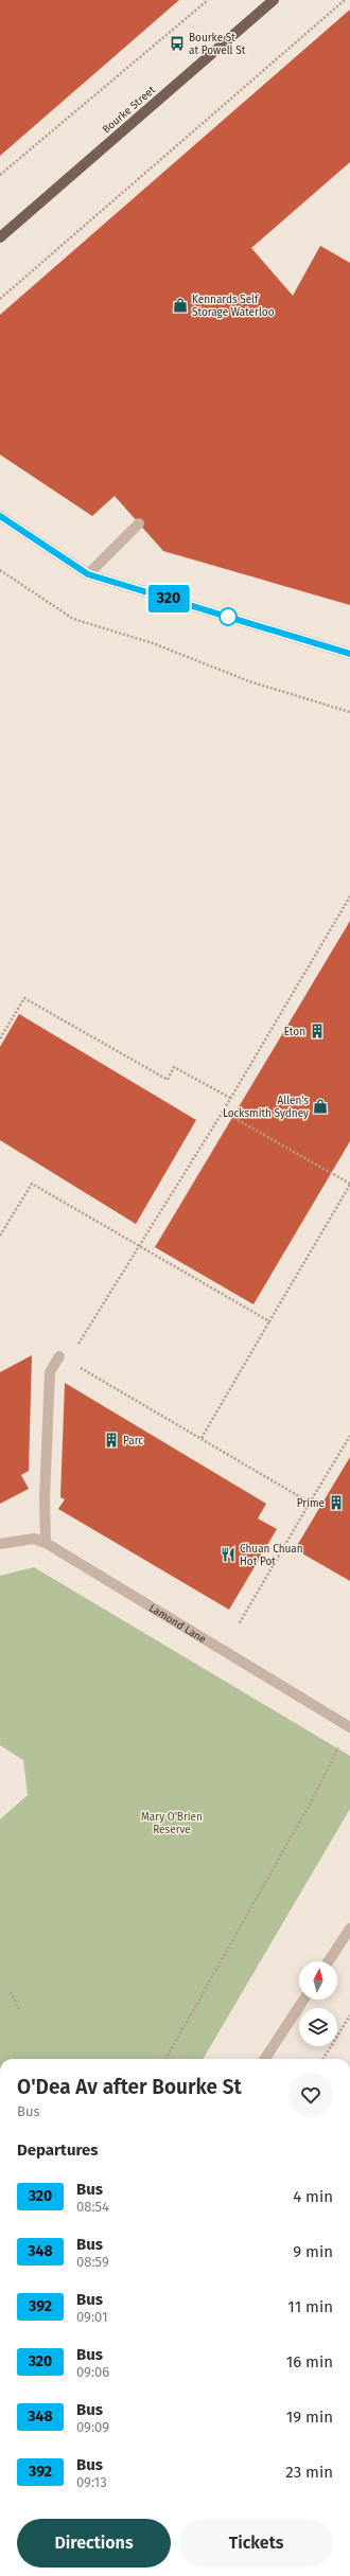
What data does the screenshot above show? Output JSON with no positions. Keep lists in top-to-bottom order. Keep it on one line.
{"streets":{"main road":["Bourke Street"],"street":["Lamond Lane"]},"parks":["Mary O'Brien Reserve"],"places":{"bus stop":["Bourke St at Powell St"],"shop":["Kennards Self Storage Waterloo","Allen's Locksmith Sydney"],"building":["Eton","Parc","Prime"],"restaurant":["Chuan Chuan Hot Pot"]},"lines":["bus line 320"],"north":"top","page":{"on_map":"320","heading":[["O'Dea Av after Bourke St","Bus"],"Departures"],"list":[{"mark":"320","name":"Bus","note":"08:54","value":"4 min"},{"mark":"348","name":"Bus","note":"08:59","value":"9 min"},{"mark":"392","name":"Bus","note":"09:01","value":"11 min"},{"mark":"320","name":"Bus","note":"09:06","value":"16 min"},{"mark":"348","name":"Bus","note":"09:09","value":"19 min"},{"mark":"392","name":"Bus","note":"09:13","value":"23 min"}],"buttons":["Directions","Tickets"]}}
